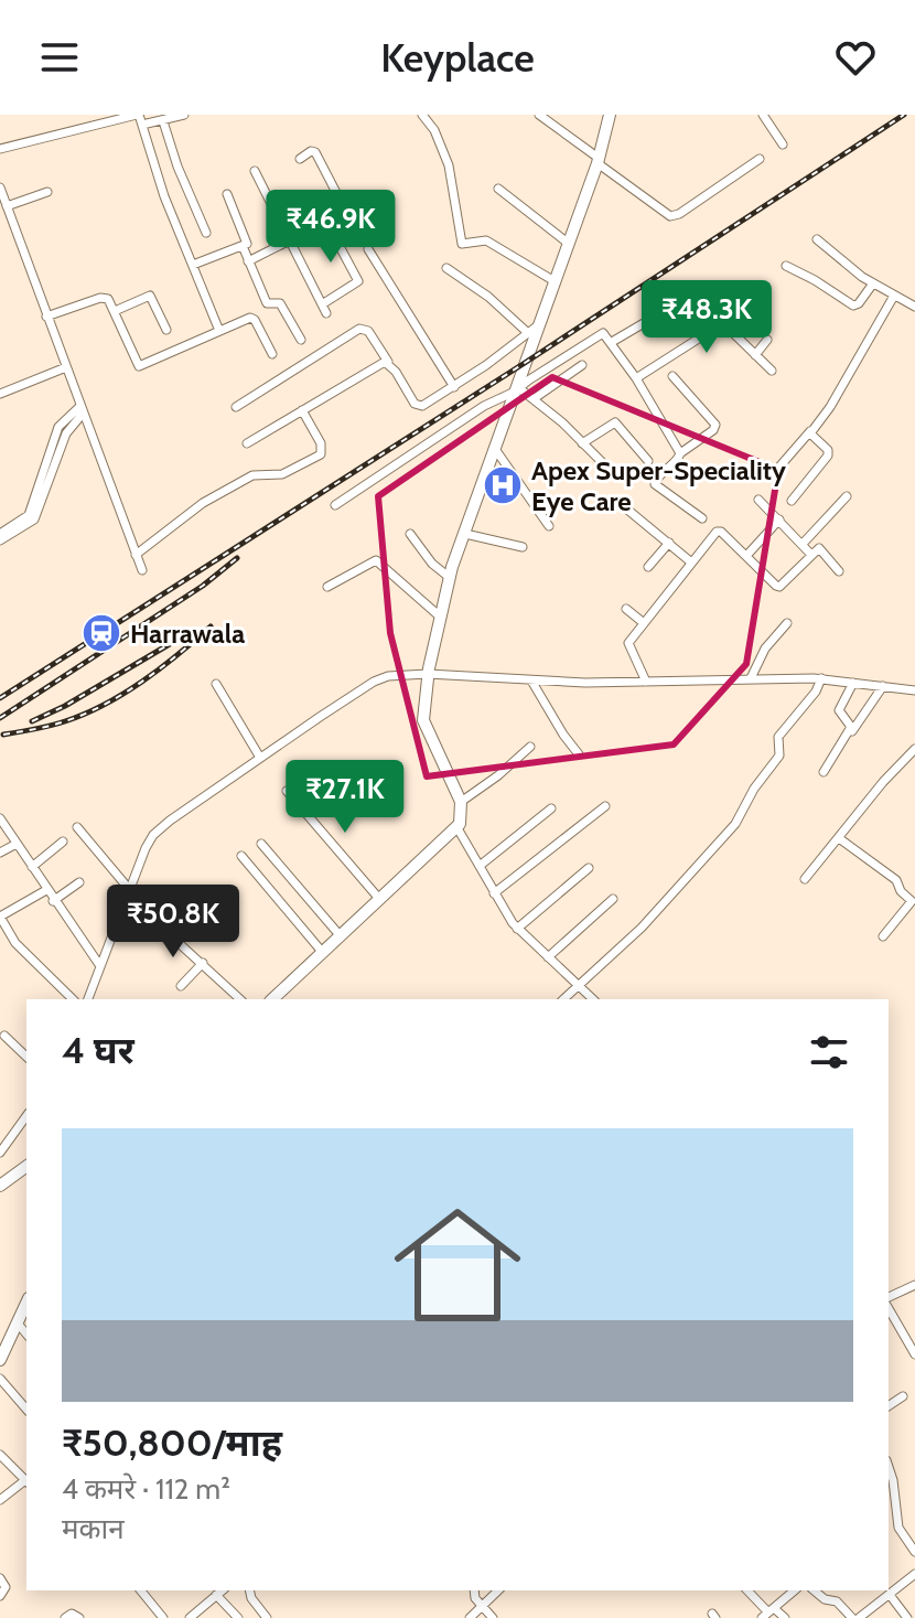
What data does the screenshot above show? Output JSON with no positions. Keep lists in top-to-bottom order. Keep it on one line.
{"places":{"hospital":["Apex Super-Speciality Eye Care"],"station":["Harrawala"]},"page":{"header":"Keyplace","price":["₹46.9K","₹48.3K","₹27.1K","₹50.8K"],"heading":"4 घर","list":[{"name":"₹50,800/माह","note":"4 कमरे · 112 m² · मकान"}]}}
